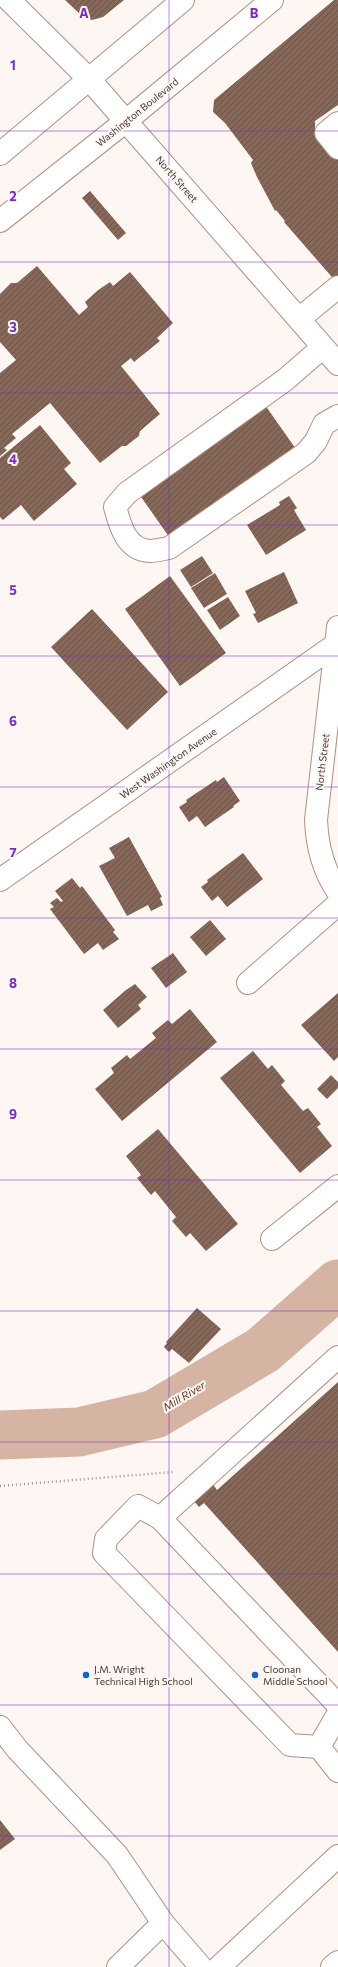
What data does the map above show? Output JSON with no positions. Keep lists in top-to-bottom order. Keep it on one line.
{"streets":{"street":["Washington Boulevard","North Street","West Washington Avenue"]},"crossings":[["Washington Boulevard","North Street"],["North Street","West Washington Avenue"]],"water":["Mill River"],"places":["J.M. Wright Technical High School","Cloonan Middle School"],"grid":{"columns":["A","B"],"rows":["1","2","3","4","5","6","7","8","9"]}}
